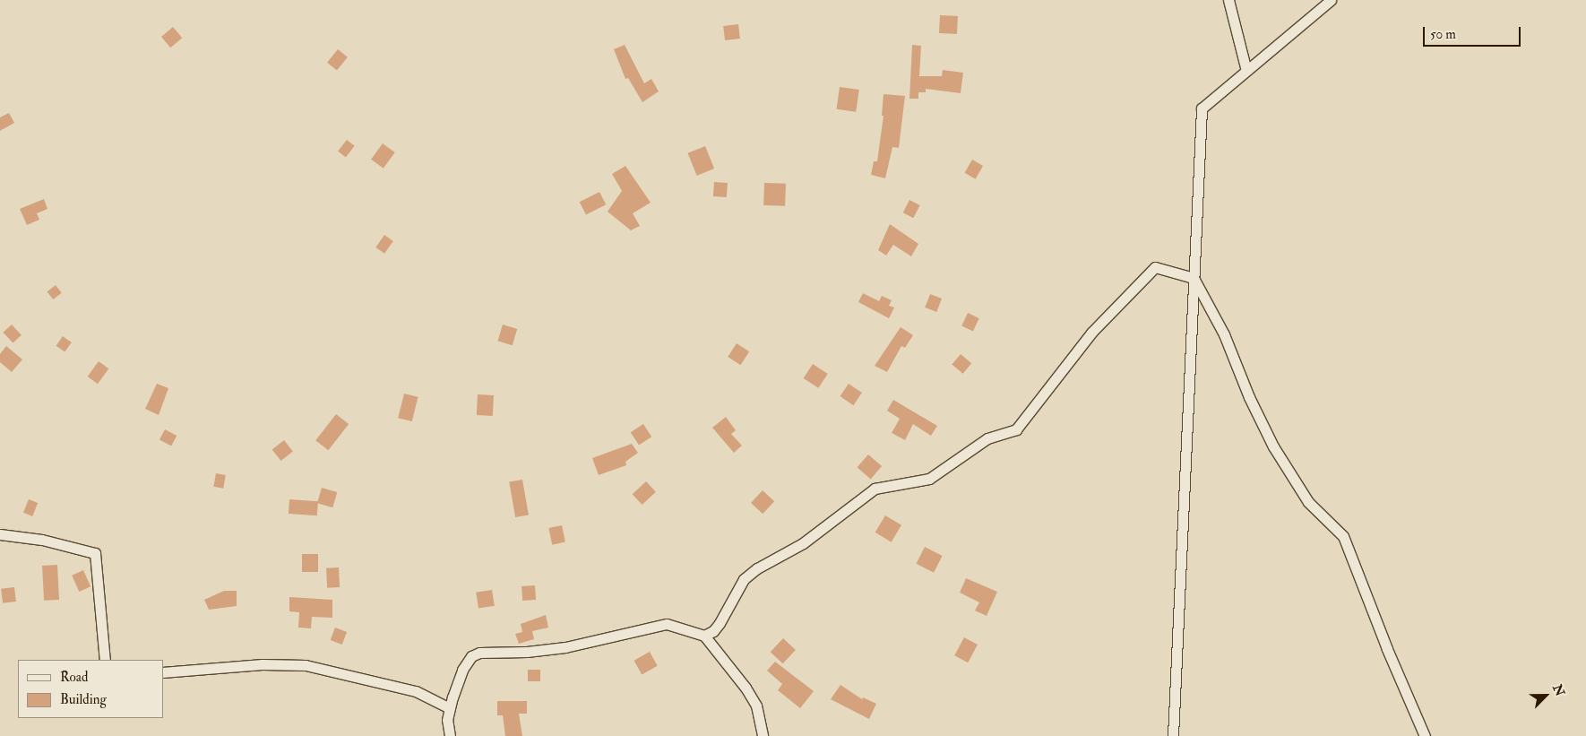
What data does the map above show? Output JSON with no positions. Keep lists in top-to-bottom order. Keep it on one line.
{"legend":["Road","Building"],"scale_bar":"50 m","north":"top right"}
